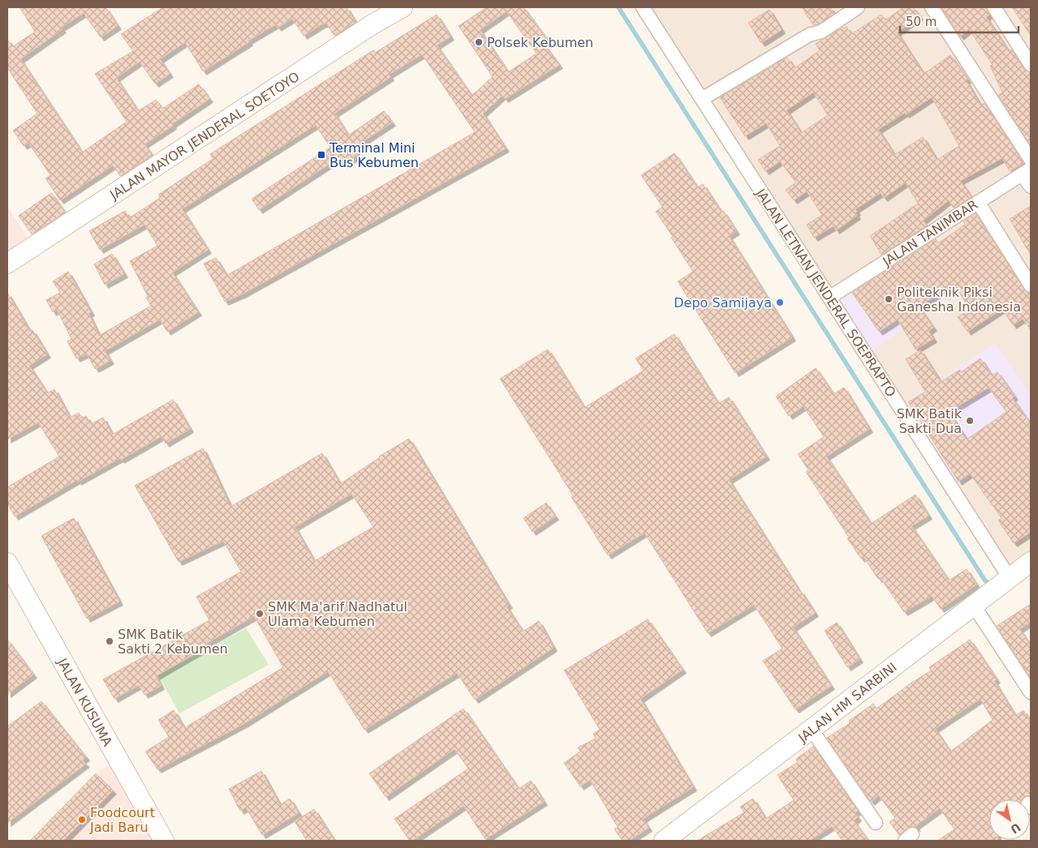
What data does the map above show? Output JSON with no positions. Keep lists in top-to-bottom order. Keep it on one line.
{"streets":{"main road":["JALAN MAYOR JENDERAL SOETOYO","JALAN KUSUMA","JALAN HM SARBINI"],"street":["JALAN TANIMBAR","JALAN LETNAN JENDERAL SOEPRAPTO"]},"crossings":[["JALAN TANIMBAR","JALAN LETNAN JENDERAL SOEPRAPTO"],["JALAN LETNAN JENDERAL SOEPRAPTO","JALAN HM SARBINI"]],"places":{"other":["Polsek Kebumen","Politeknik Piksi Ganesha Indonesia","Depo Samijaya","SMK Batik Sakti Dua","SMK Ma'arif Nadhatul Ulama Kebumen","SMK Batik Sakti 2 Kebumen","Foodcourt Jadi Baru"],"transit":["Terminal Mini Bus Kebumen"]},"scale_bar":"50 m","north":"bottom right"}
